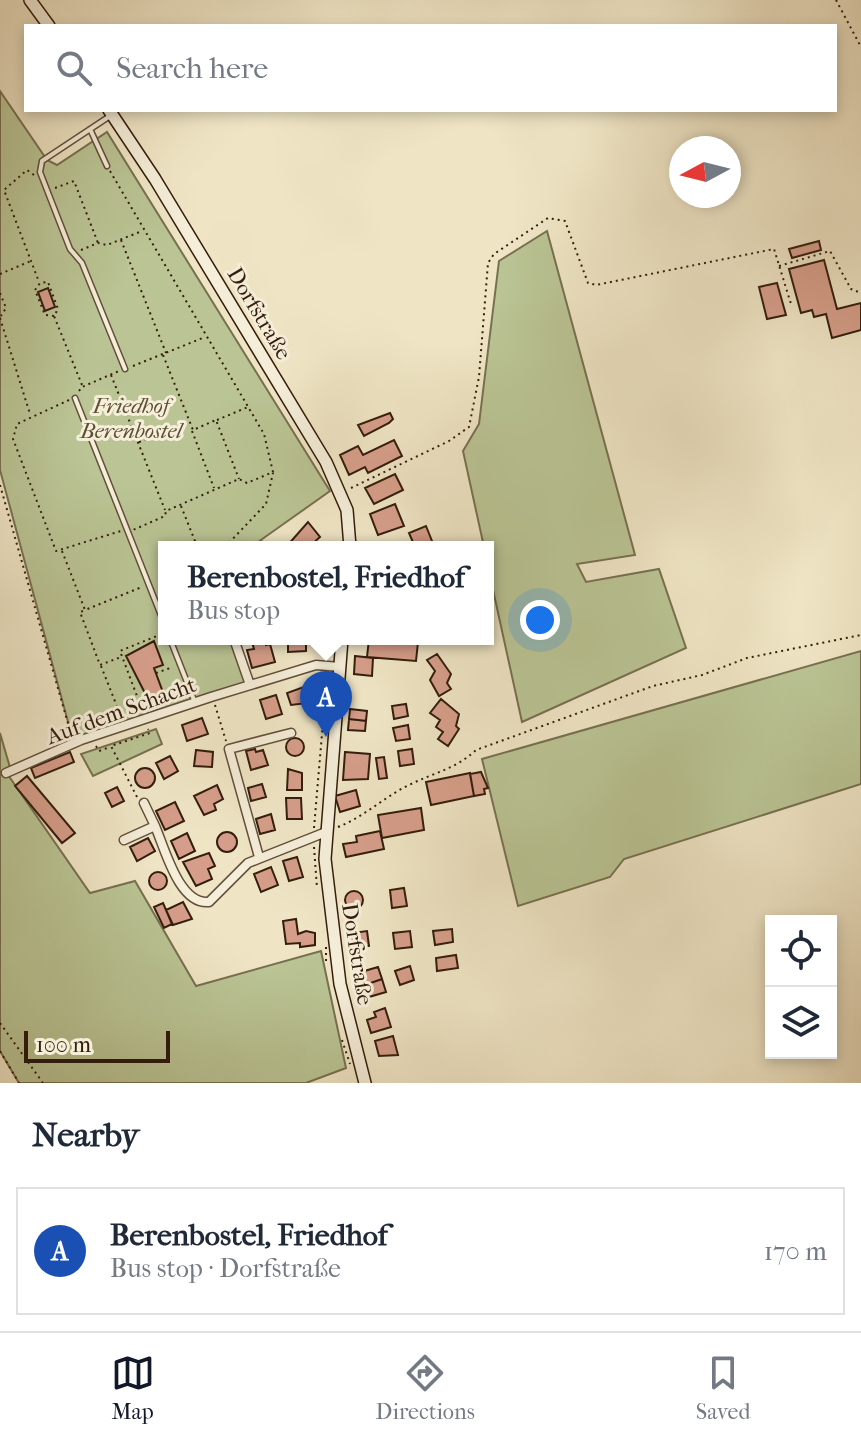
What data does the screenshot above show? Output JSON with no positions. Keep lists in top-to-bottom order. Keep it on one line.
{"streets":{"street":["Dorfstraße","Auf dem Schacht"]},"crossings":[["Dorfstraße","Auf dem Schacht"]],"parks":["Friedhof Berenbostel"],"scale_bar":"100 m","north":"left","page":{"search":"Search here","popup":["Berenbostel, Friedhof","Bus stop"],"pins":"A","scale":"100 m","heading":"Nearby","list":[{"mark":"A","name":"Berenbostel, Friedhof","note":"Bus stop · Dorfstraße","value":"170 m"}],"nav":["Map","Directions","Saved"]}}
